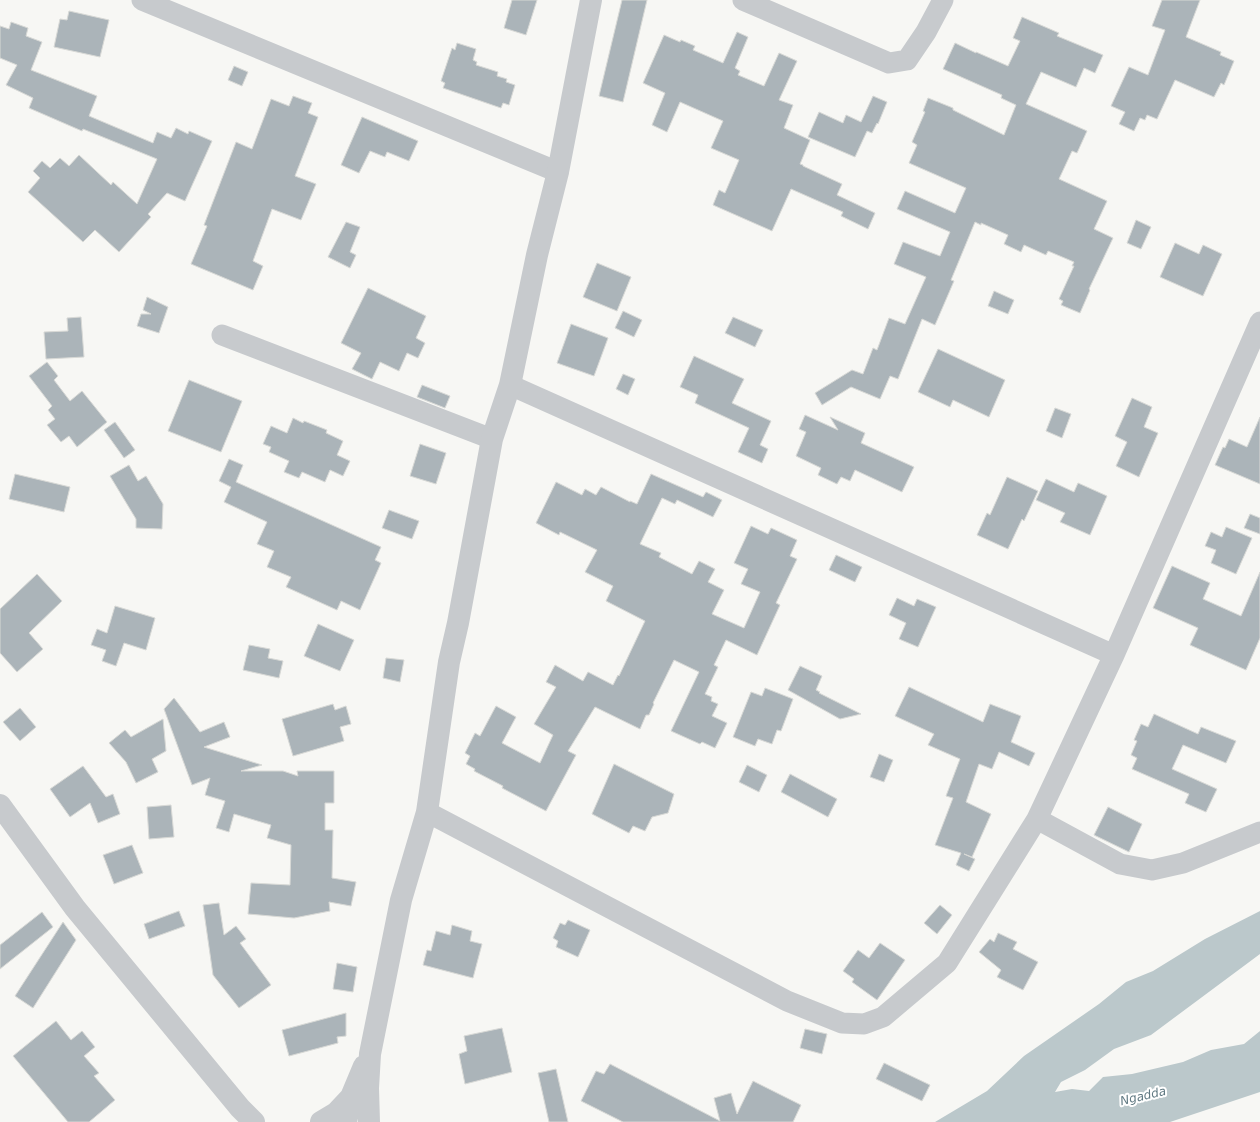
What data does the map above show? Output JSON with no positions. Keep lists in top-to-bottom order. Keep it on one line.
{"water":["Ngadda"]}
